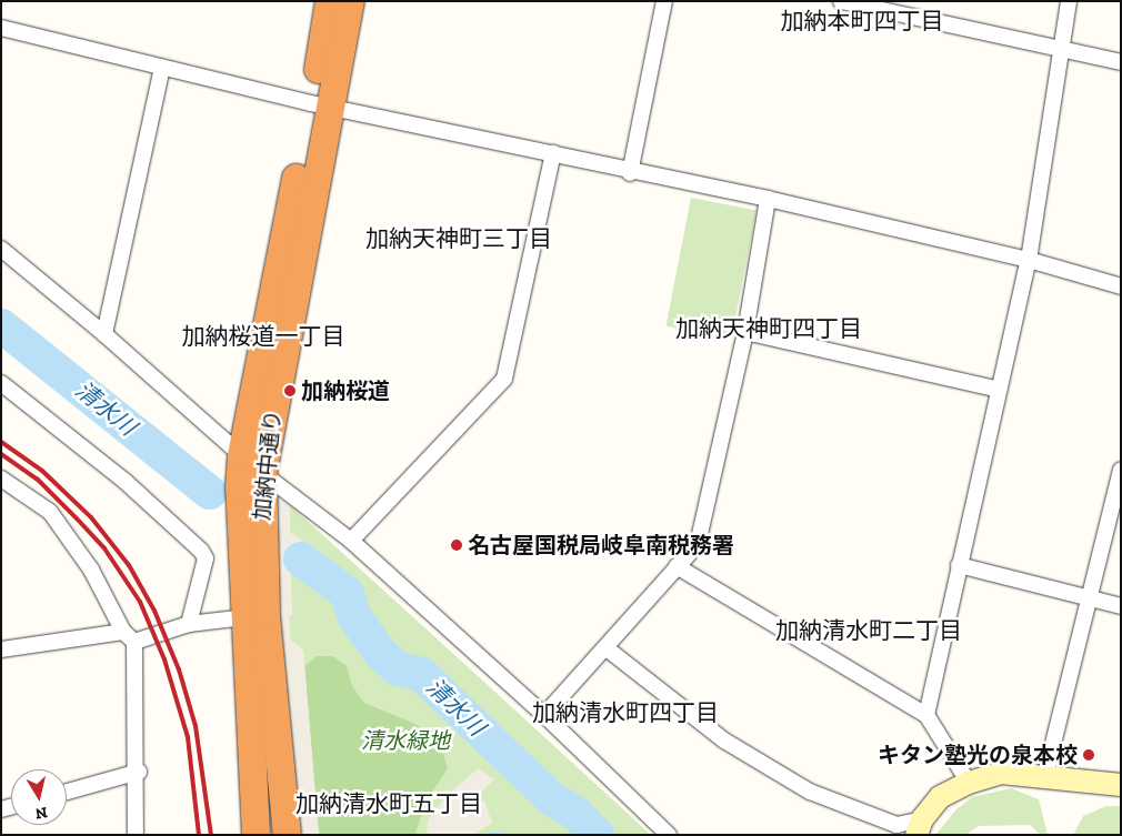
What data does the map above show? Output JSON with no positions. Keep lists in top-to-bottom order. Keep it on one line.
{"streets":{"highway":["加納中通り"]},"districts":["加納本町四丁目","加納天神町三丁目","加納天神町四丁目","加納桜道一丁目","加納清水町二丁目","加納清水町四丁目","加納清水町五丁目"],"water":["清水川"],"parks":["清水緑地"],"places":["加納桜道","名古屋国税局岐阜南税務署","キタン塾光の泉本校"],"north":"bottom"}
